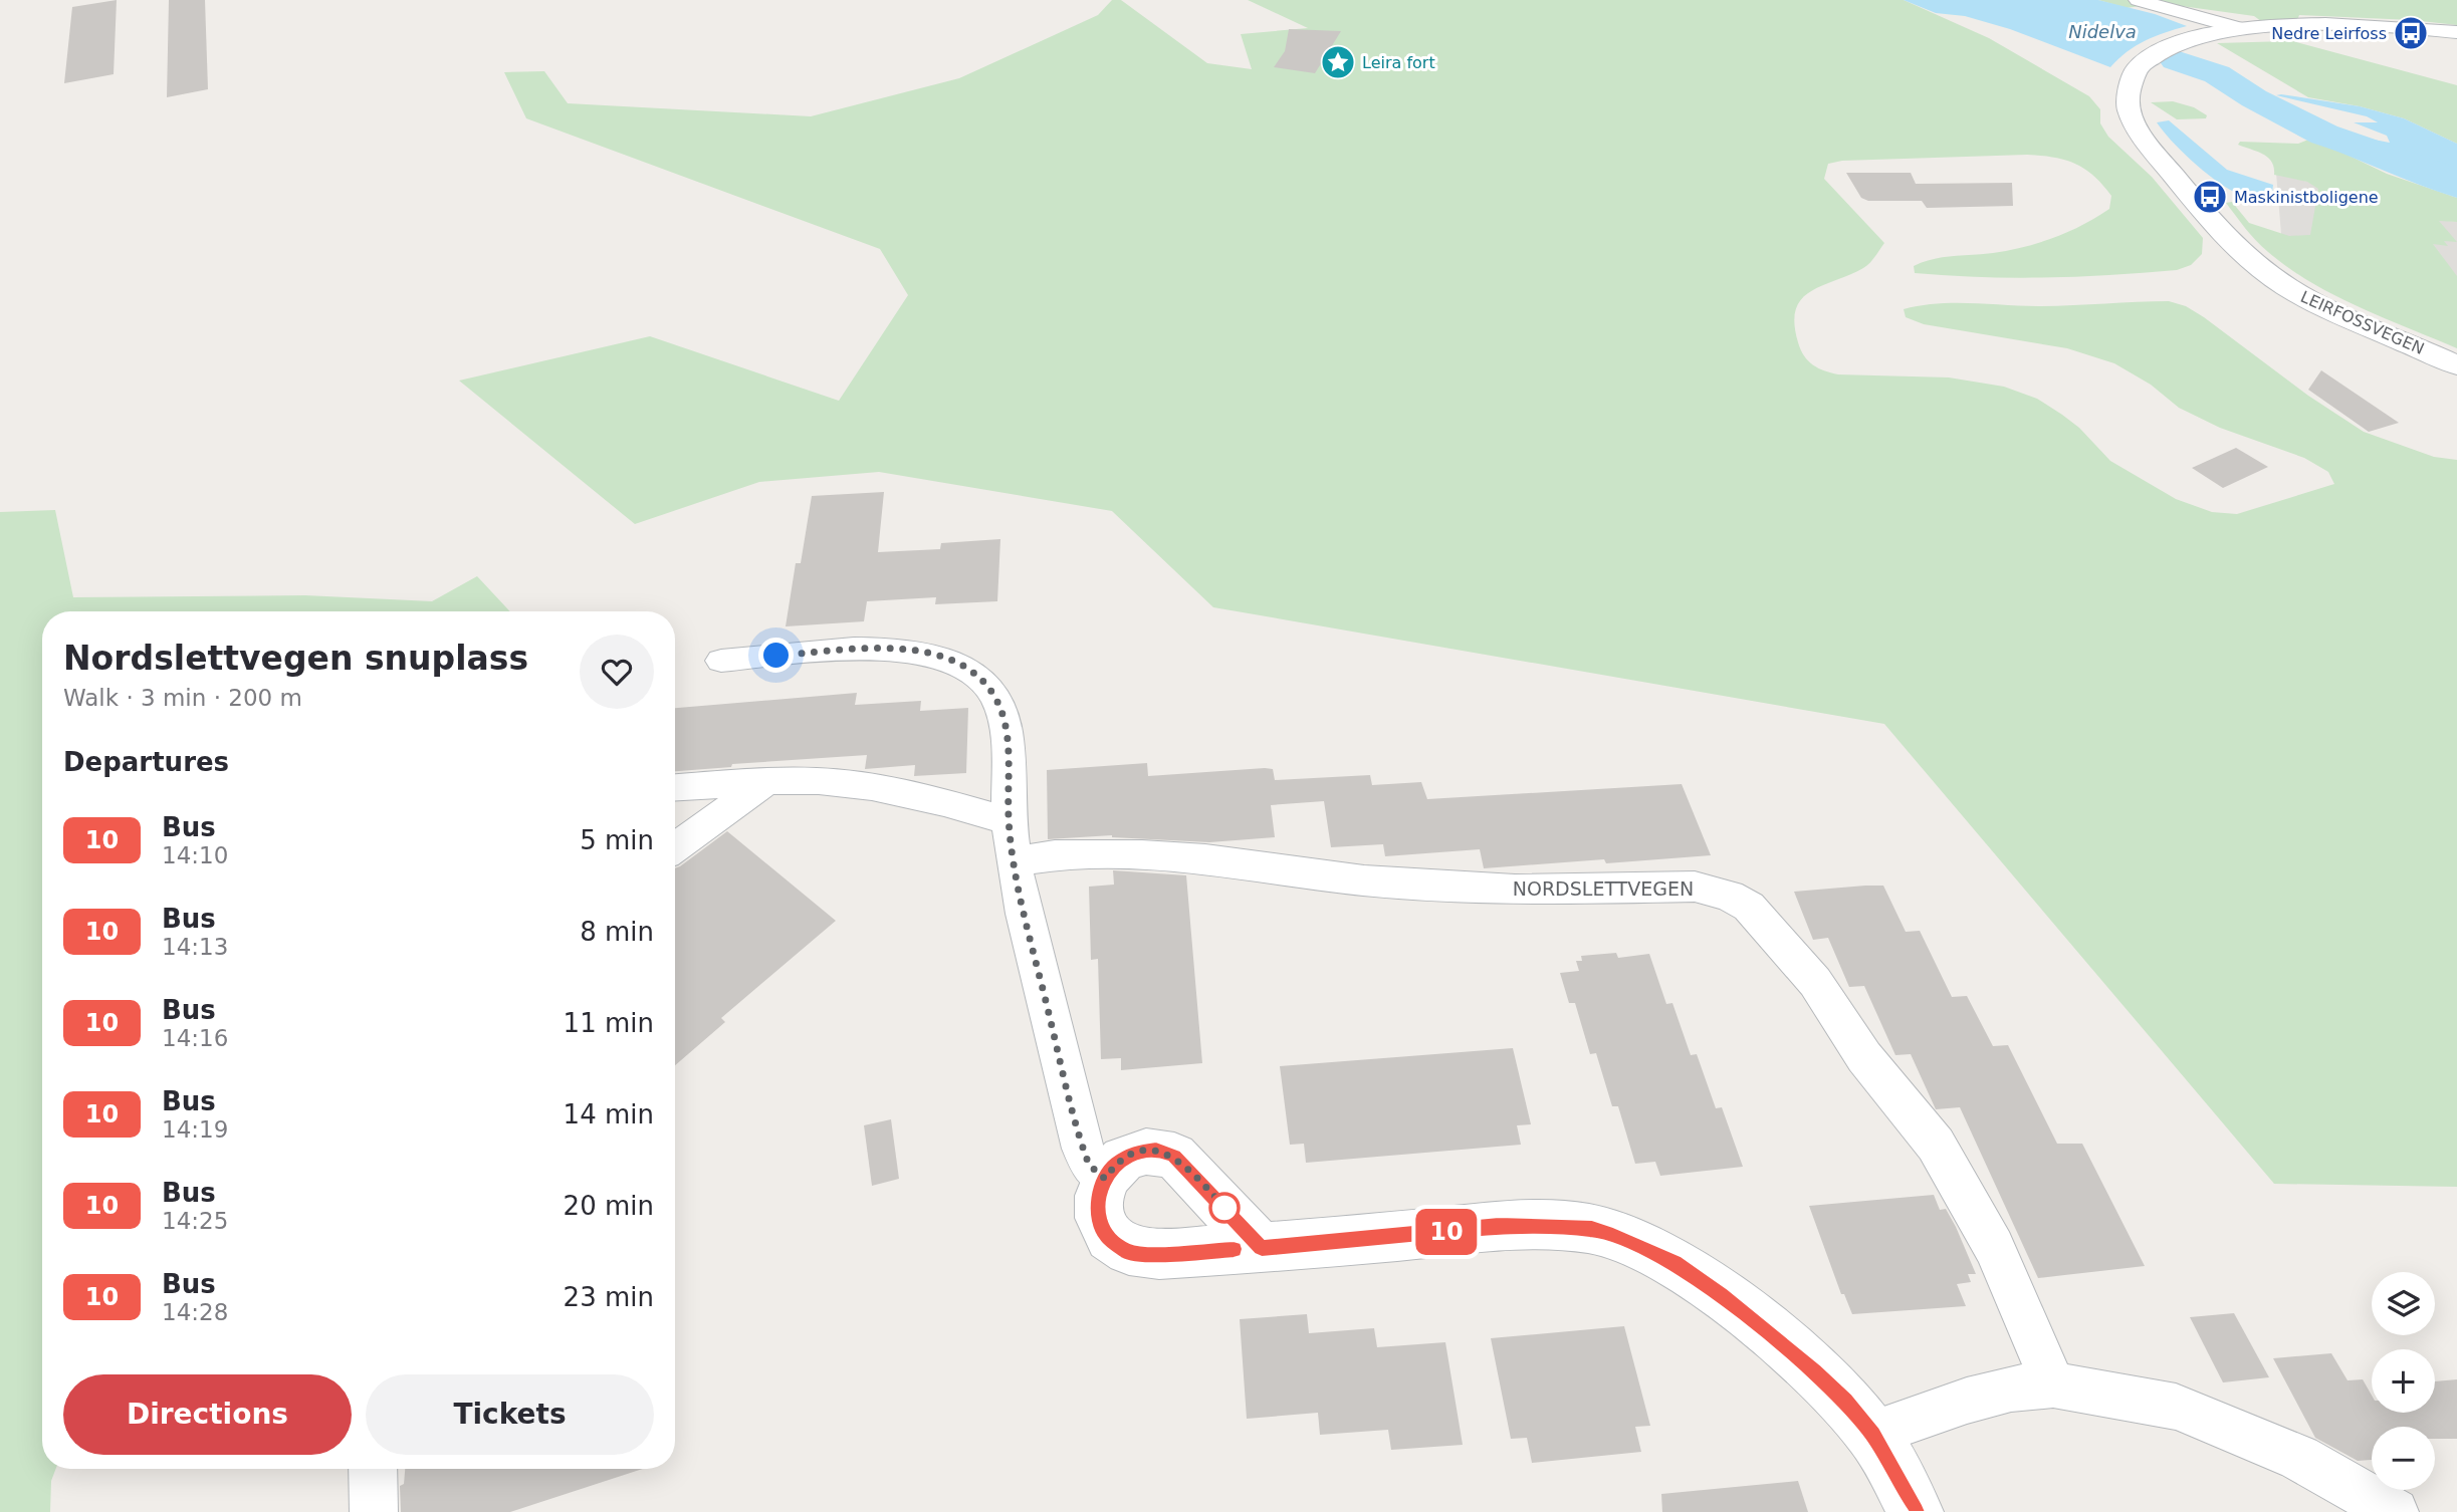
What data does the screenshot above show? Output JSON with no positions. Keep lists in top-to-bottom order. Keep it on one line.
{"streets":{"street":["LEIRFOSSVEGEN","NORDSLETTVEGEN"]},"water":["Nidelva"],"places":{"bus stop":["Nedre Leirfoss","Maskinistboligene"],"place":["Leira fort"]},"lines":["bus line 10"],"page":{"on_map":"10","heading":[["Nordslettvegen snuplass","Walk · 3 min · 200 m"],"Departures"],"list":[{"mark":"10","name":"Bus","note":"14:10","value":"5 min"},{"mark":"10","name":"Bus","note":"14:13","value":"8 min"},{"mark":"10","name":"Bus","note":"14:16","value":"11 min"},{"mark":"10","name":"Bus","note":"14:19","value":"14 min"},{"mark":"10","name":"Bus","note":"14:25","value":"20 min"},{"mark":"10","name":"Bus","note":"14:28","value":"23 min"}],"map_buttons":["+","−"],"buttons":["Directions","Tickets"]}}
